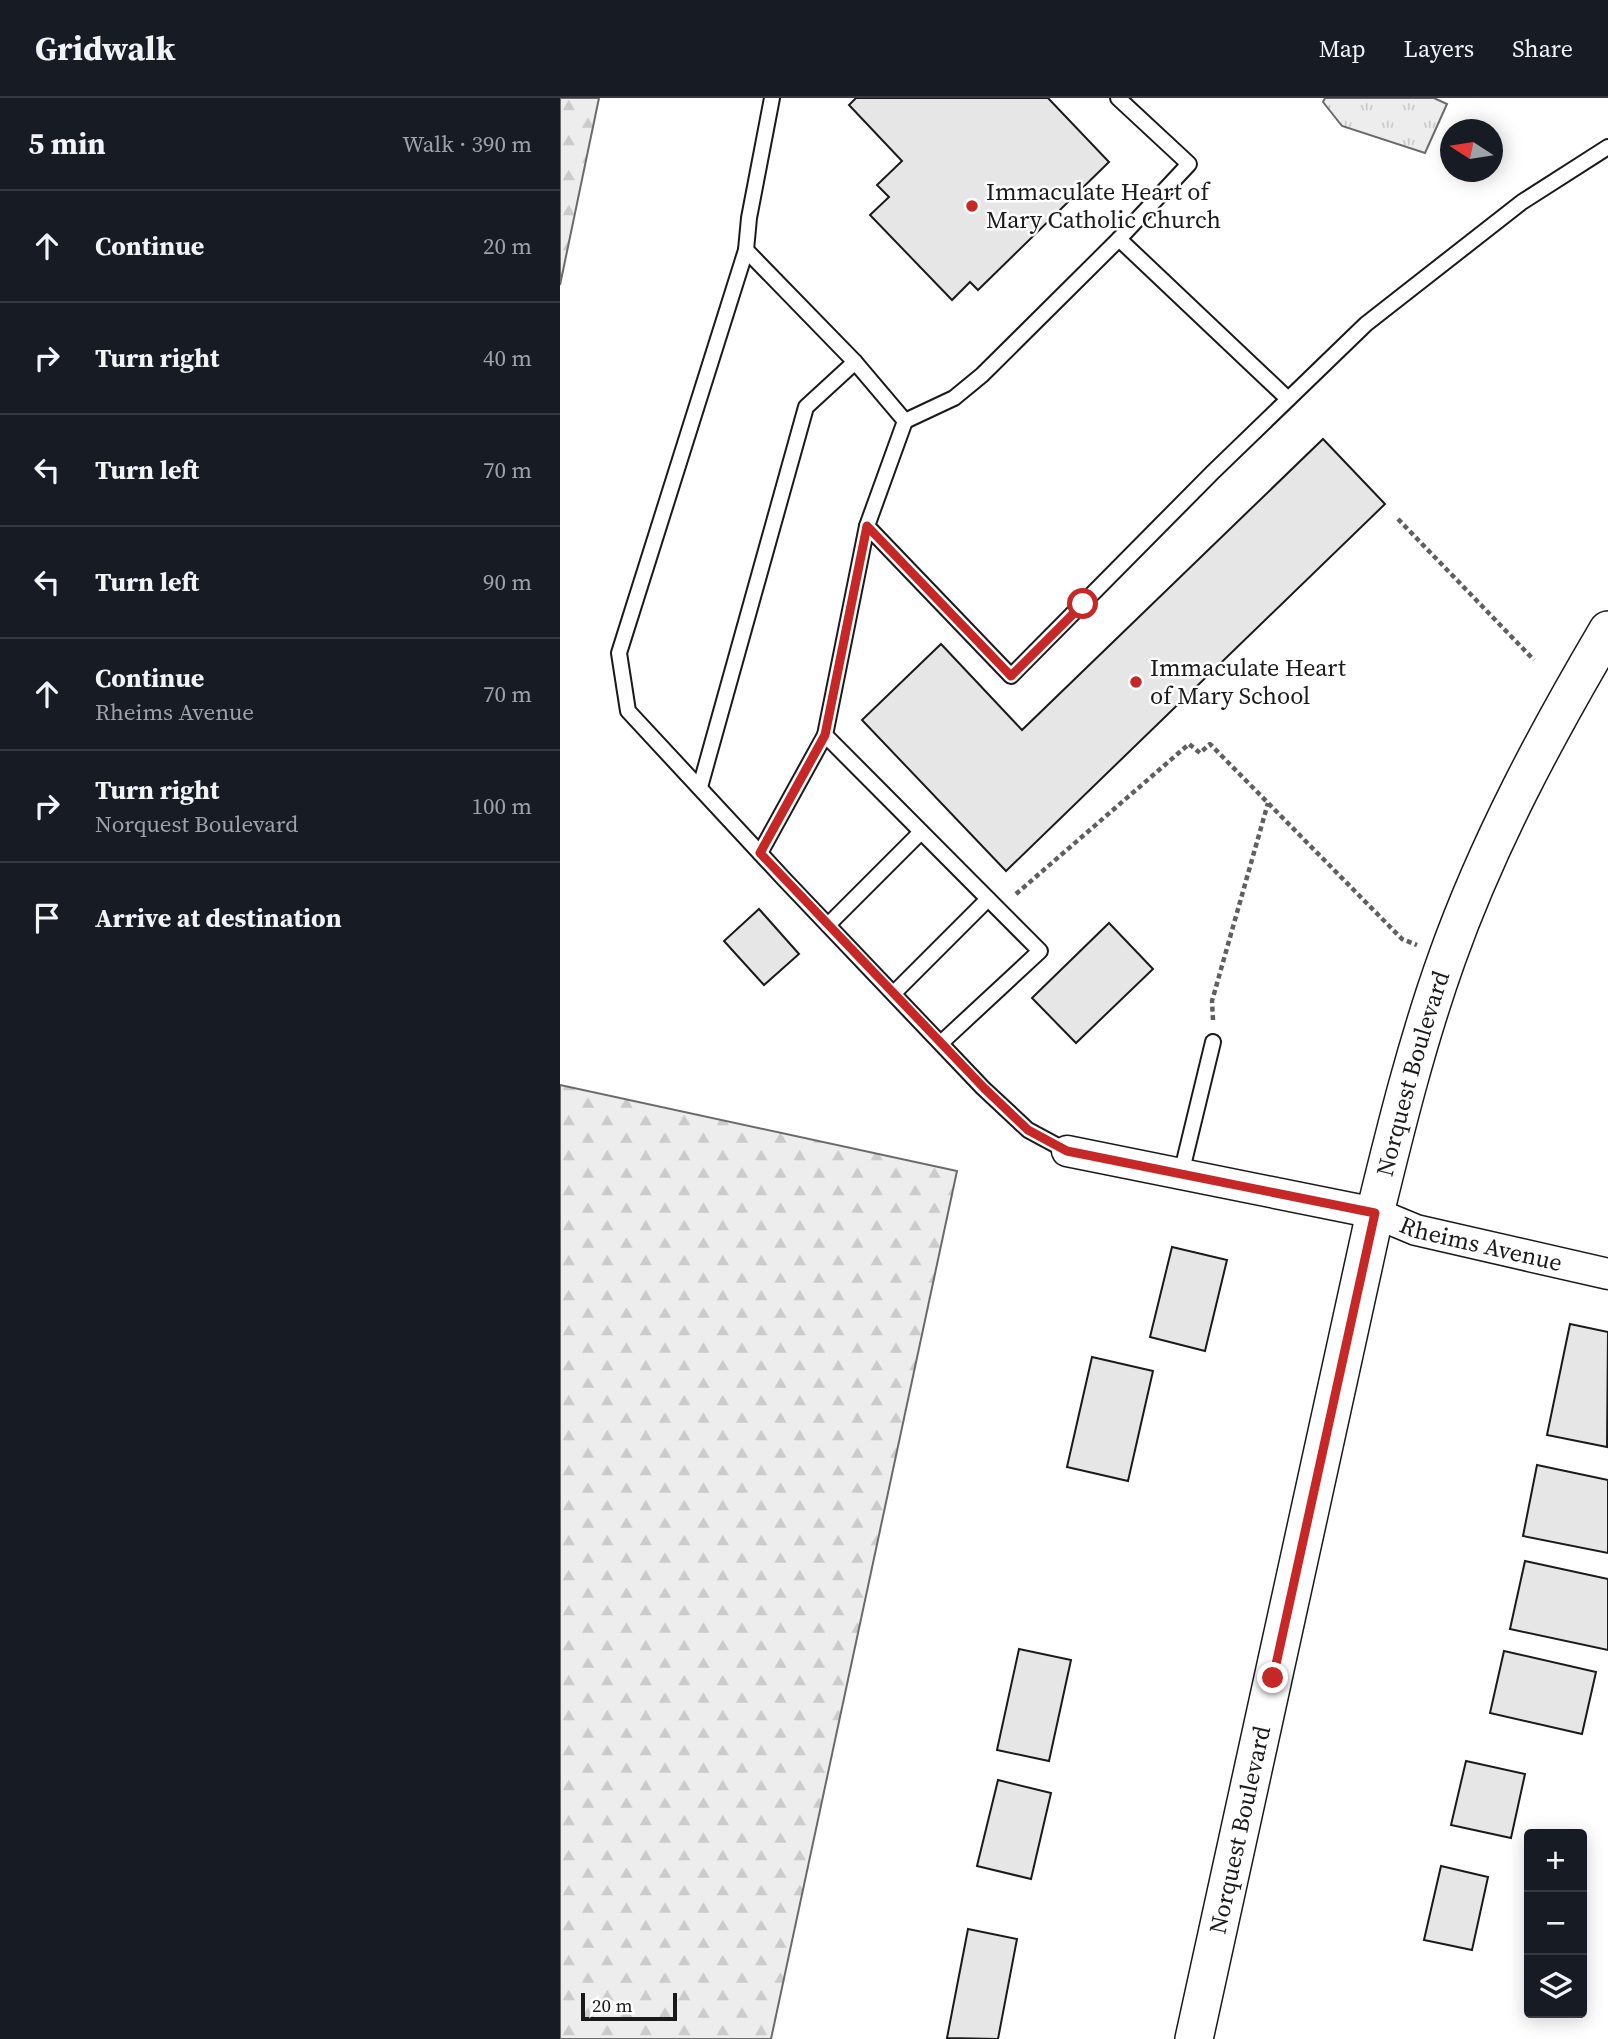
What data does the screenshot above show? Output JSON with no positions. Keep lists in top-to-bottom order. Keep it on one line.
{"streets":{"street":["Norquest Boulevard","Rheims Avenue"]},"crossings":[["Norquest Boulevard","Rheims Avenue"]],"places":["Immaculate Heart of Mary Catholic Church","Immaculate Heart of Mary School"],"scale_bar":"20 m","north":"left","page":{"header":"Gridwalk","nav":["Map","Layers","Share"],"heading":["5 min","Walk · 390 m"],"list":[["Continue","20 m"],["Turn right","40 m"],["Turn left","70 m"],["Turn left","90 m"],["Continue","Rheims Avenue","70 m"],["Turn right","Norquest Boulevard","100 m"],"Arrive at destination"],"map_buttons":["+","−"],"scale":"20 m"}}
